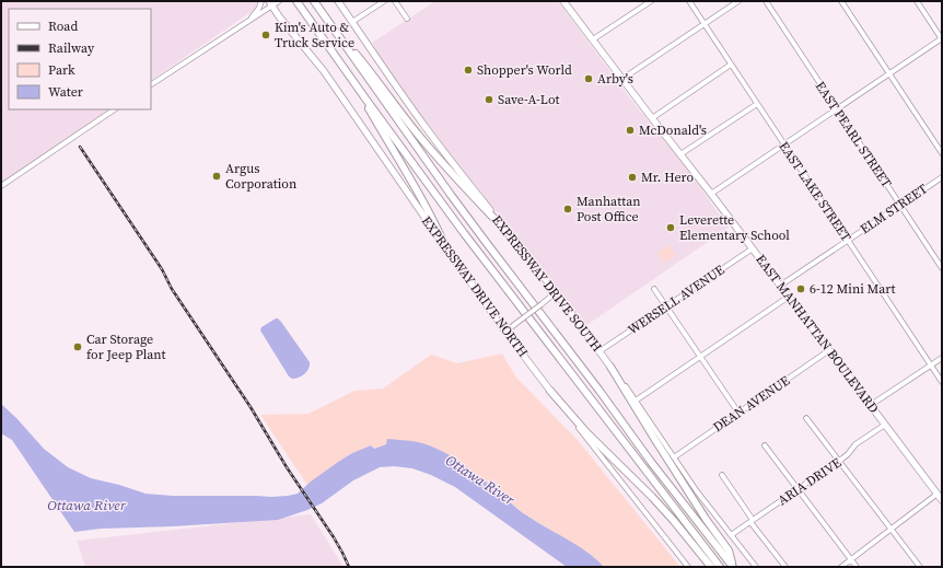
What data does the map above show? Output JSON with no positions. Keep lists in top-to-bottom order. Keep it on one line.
{"streets":{"main road":["EXPRESSWAY DRIVE SOUTH","EXPRESSWAY DRIVE NORTH","EAST MANHATTAN BOULEVARD"],"street":["EAST PEARL STREET","EAST LAKE STREET","ELM STREET","WERSELL AVENUE","DEAN AVENUE","ARIA DRIVE"]},"crossings":[["EAST PEARL STREET","ELM STREET"],["EAST LAKE STREET","ELM STREET"],["ELM STREET","EAST MANHATTAN BOULEVARD"],["EXPRESSWAY DRIVE SOUTH","WERSELL AVENUE"],["EXPRESSWAY DRIVE SOUTH","DEAN AVENUE"],["EXPRESSWAY DRIVE SOUTH","ARIA DRIVE"],["WERSELL AVENUE","EAST MANHATTAN BOULEVARD"],["EAST MANHATTAN BOULEVARD","DEAN AVENUE"],["EAST MANHATTAN BOULEVARD","ARIA DRIVE"]],"water":["Ottawa River"],"places":["Kim's Auto & Truck Service","Shopper's World","Arby's","Save-A-Lot","McDonald's","Argus Corporation","Mr. Hero","Manhattan Post Office","Leverette Elementary School","6-12 Mini Mart","Car Storage for Jeep Plant"],"legend":["Road","Railway","Park","Water"]}
